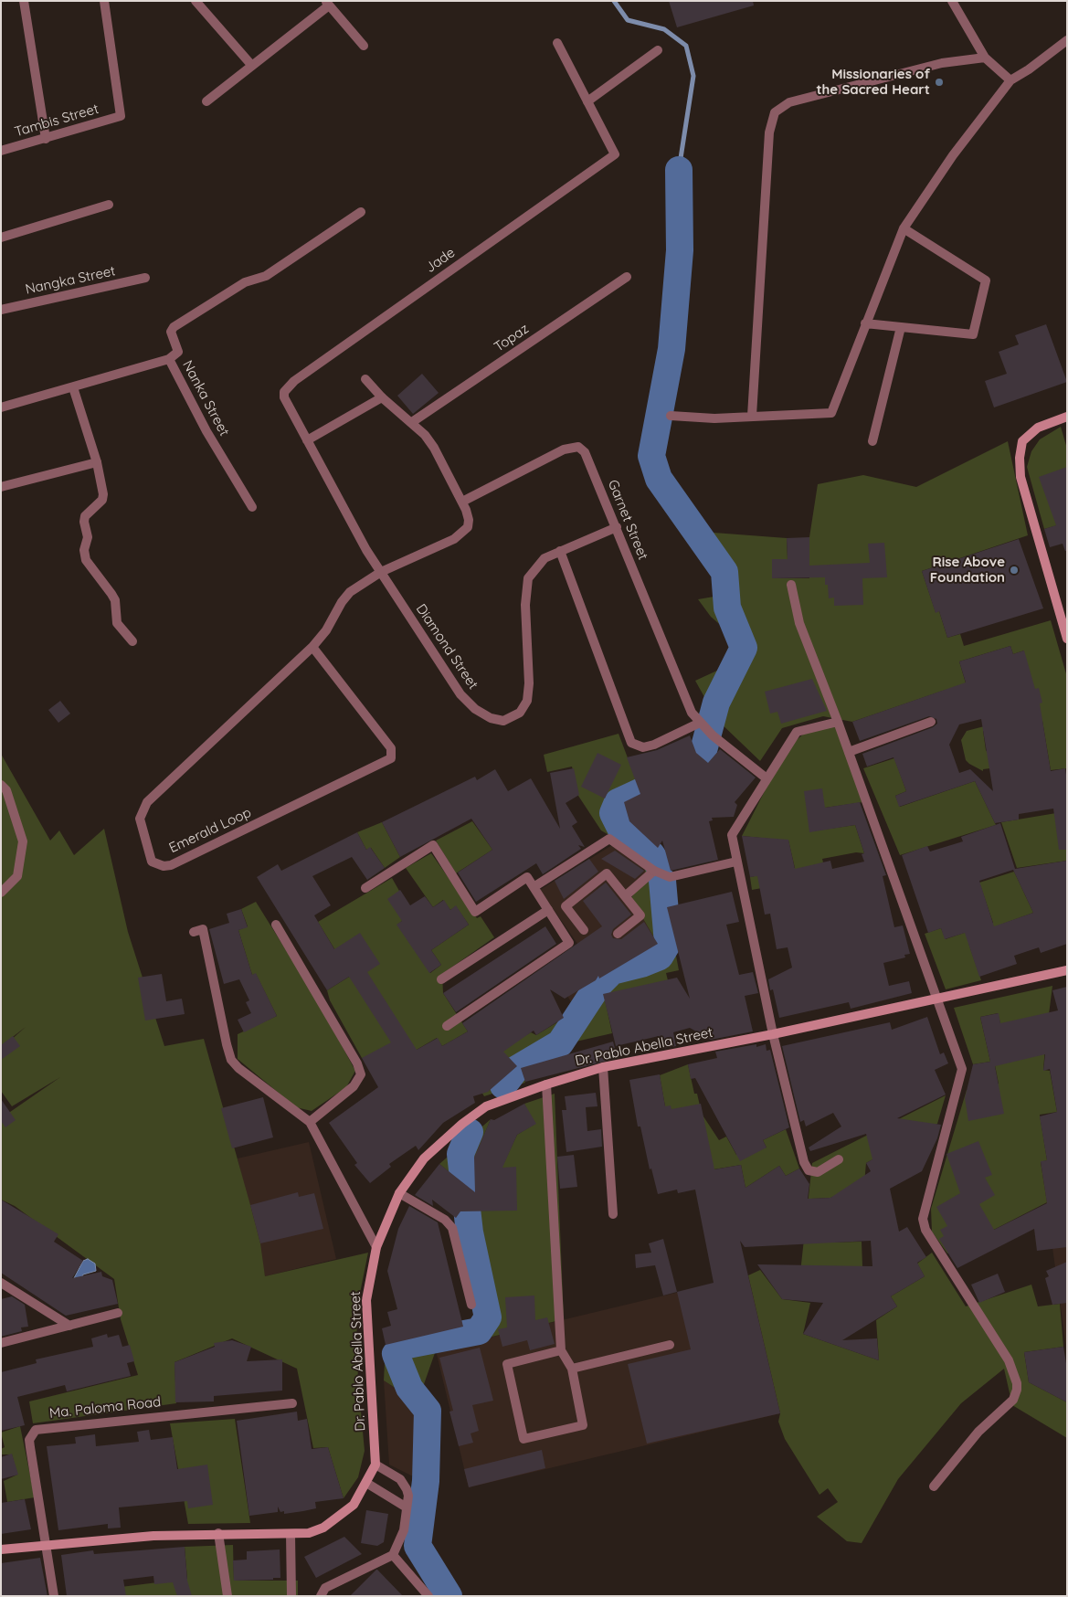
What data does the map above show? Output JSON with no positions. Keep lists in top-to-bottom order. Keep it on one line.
{"streets":{"street":["Tambis Street","Jade","Nangka Street","Topaz","Nanka Street","Garnet Street","Diamond Street","Emerald Loop","Dr. Pablo Abella Street","Ma. Paloma Road"]},"crossings":[["Jade","Diamond Street"],["Topaz","Emerald Loop"],["Garnet Street","Diamond Street"],["Garnet Street","Emerald Loop"],["Diamond Street","Emerald Loop"],["Dr. Pablo Abella Street","Ma. Paloma Road"]],"places":["Missionaries of the Sacred Heart","Rise Above Foundation"]}
